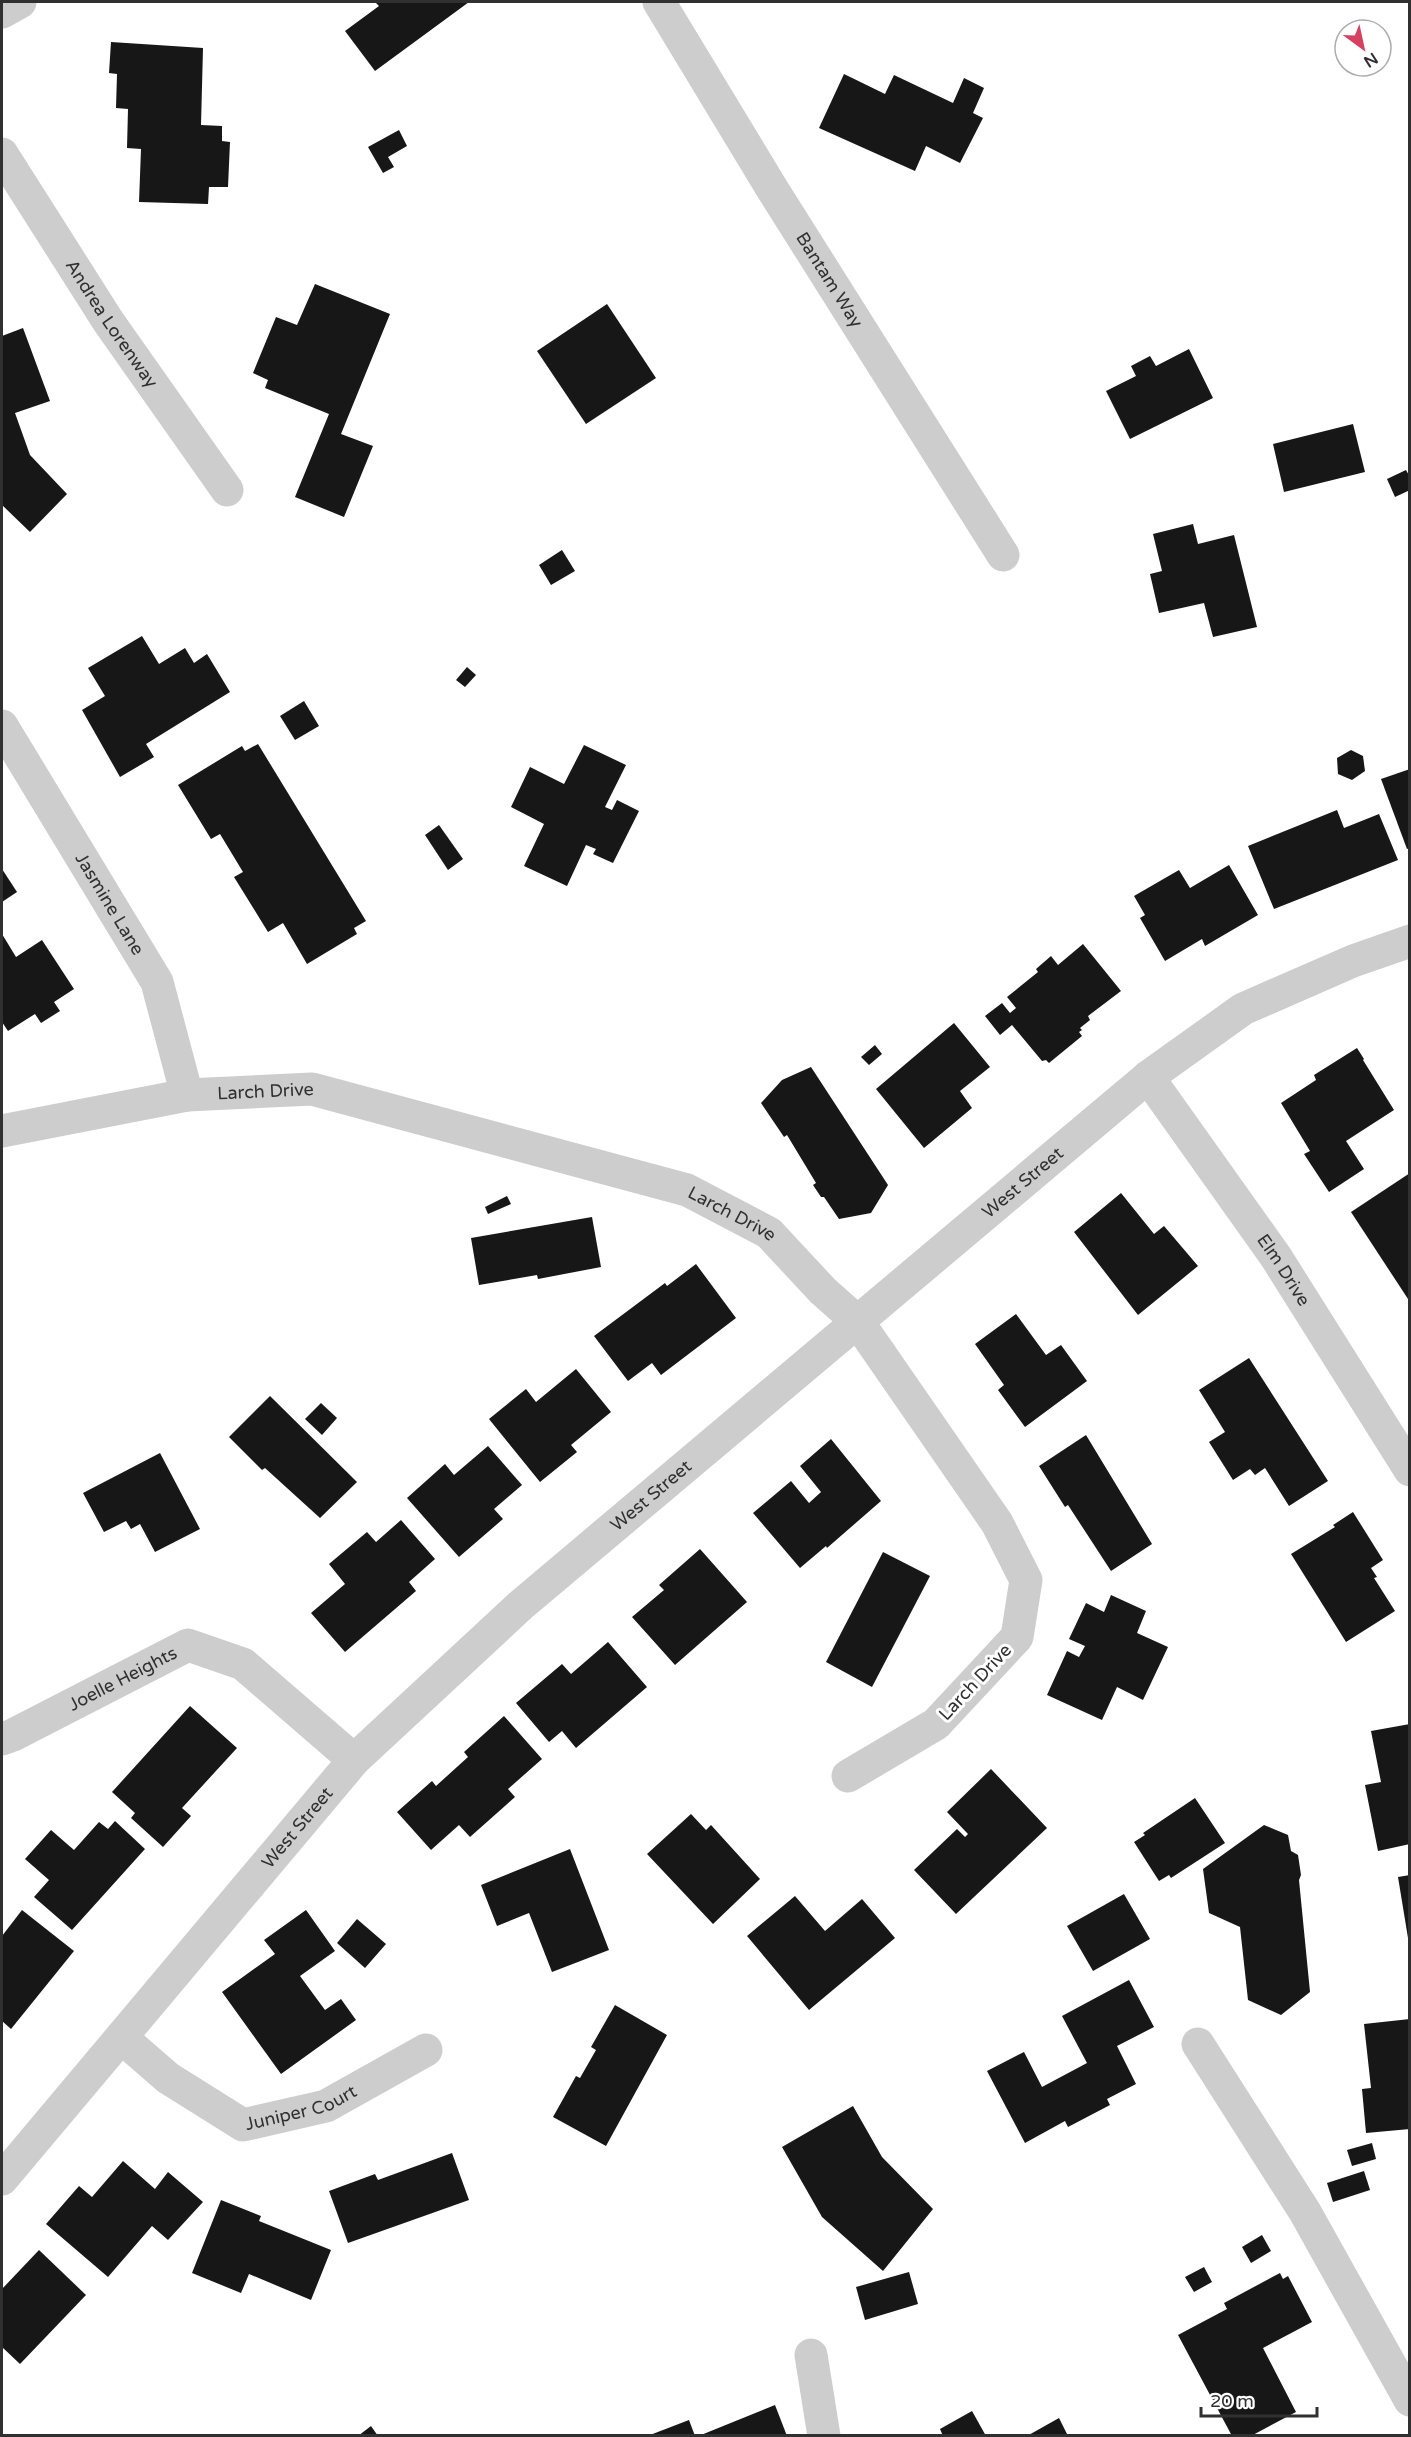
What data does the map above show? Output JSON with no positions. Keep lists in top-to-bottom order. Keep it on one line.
{"streets":{"street":["Bantam Way","Andrea Lorenway","Jasmine Lane","Larch Drive","West Street","Elm Drive","Joelle Heights","Juniper Court"]},"crossings":[["Jasmine Lane","Larch Drive"],["Larch Drive","West Street"],["West Street","Elm Drive"],["West Street","Joelle Heights"],["West Street","Juniper Court"]],"scale_bar":"20 m","north":"bottom right"}
